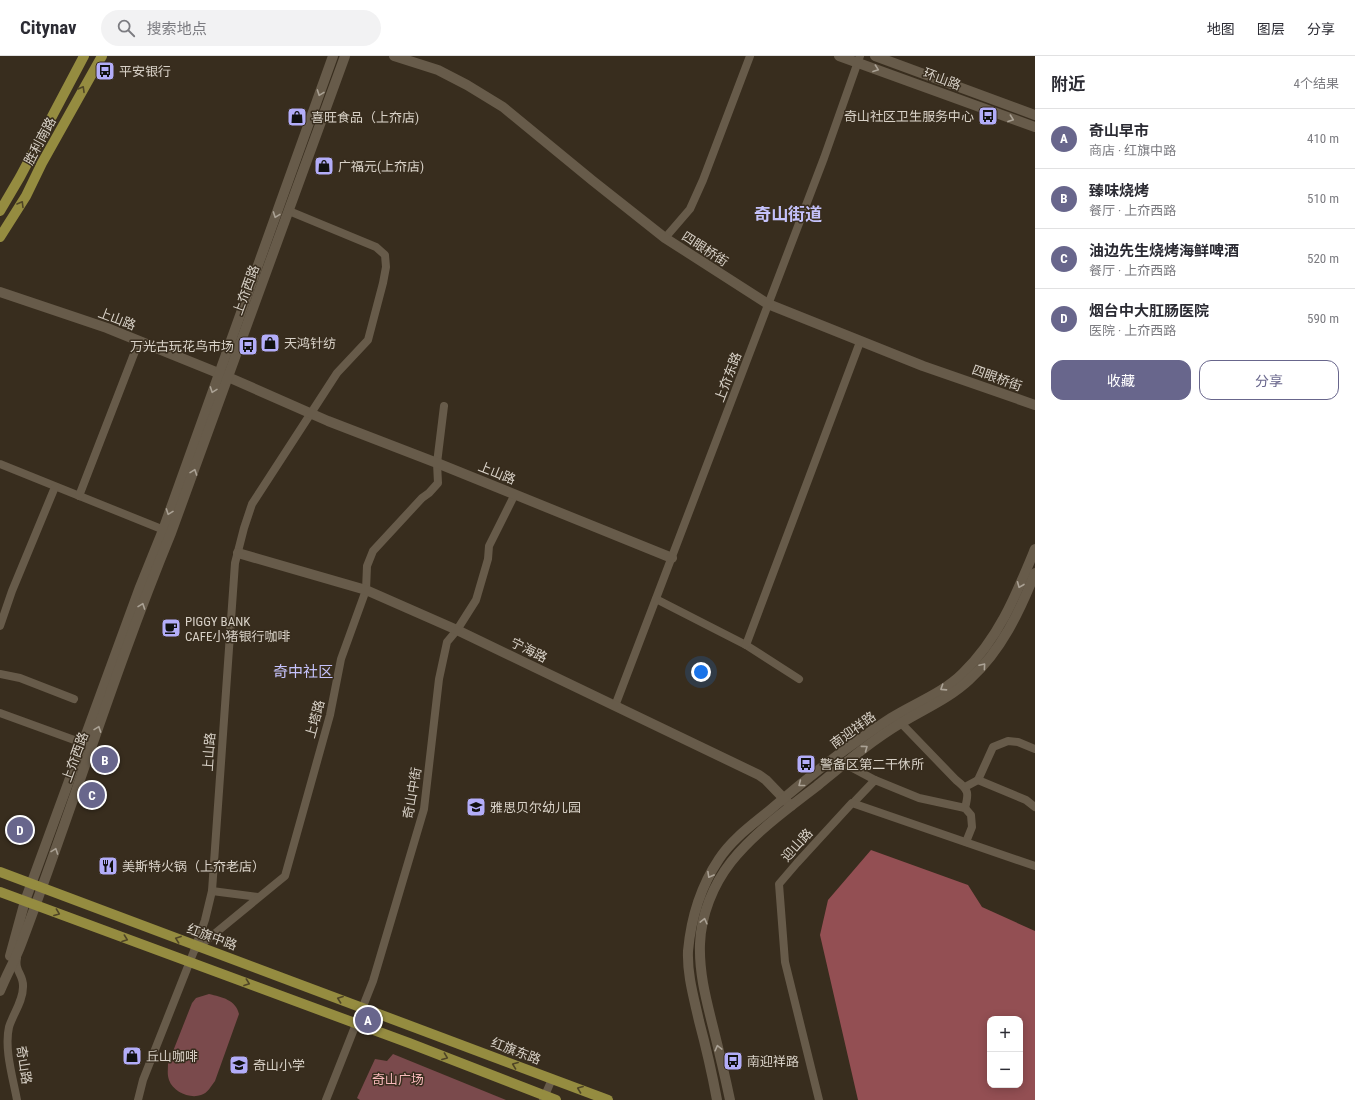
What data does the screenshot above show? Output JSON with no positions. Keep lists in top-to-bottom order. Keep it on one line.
{"streets":{"main road":["胜利南路","红旗中路","红旗东路"],"street":["环山路","四眼桥街","上夼西路","上山路","上夼东路","宁海路","上塔路","南迎祥路","奇山中街","迎山路","奇山路"]},"crossings":[["环山路","上夼东路"],["四眼桥街","上夼东路"],["上夼西路","上山路"],["上夼西路","红旗中路"],["上夼西路","奇山路"],["上山路","上夼东路"],["上山路","宁海路"],["上山路","上塔路"],["上山路","奇山中街"],["上夼东路","宁海路"],["宁海路","上塔路"],["宁海路","南迎祥路"],["宁海路","奇山中街"],["红旗中路","红旗东路"]],"districts":["奇山街道","奇中社区"],"parks":["奇山广场"],"places":{"bus stop":["平安银行","奇山社区卫生服务中心","万光古玩花鸟市场","警备区第二干休所","南迎祥路"],"shop":["喜旺食品（上夼店)","广福元(上夼店)","天鸿针纺","丘山咖啡"],"cafe":["PIGGY BANK CAFE小猪银行咖啡"],"school or university":["雅思贝尔幼儿园","奇山小学"],"restaurant":["美斯特火锅（上夼老店）"]},"page":{"header":"Citynav","search":"搜索地点","nav":["地图","图层","分享"],"heading":["附近","4个结果"],"list":[{"mark":"A","name":"奇山早市","note":"商店 · 红旗中路","value":"410 m"},{"mark":"B","name":"臻味烧烤","note":"餐厅 · 上夼西路","value":"510 m"},{"mark":"C","name":"油边先生烧烤海鲜啤酒","note":"餐厅 · 上夼西路","value":"520 m"},{"mark":"D","name":"烟台中大肛肠医院","note":"医院 · 上夼西路","value":"590 m"}],"buttons":["收藏","分享"],"pins":["B","C","D","A"],"map_buttons":["+","−"]}}
